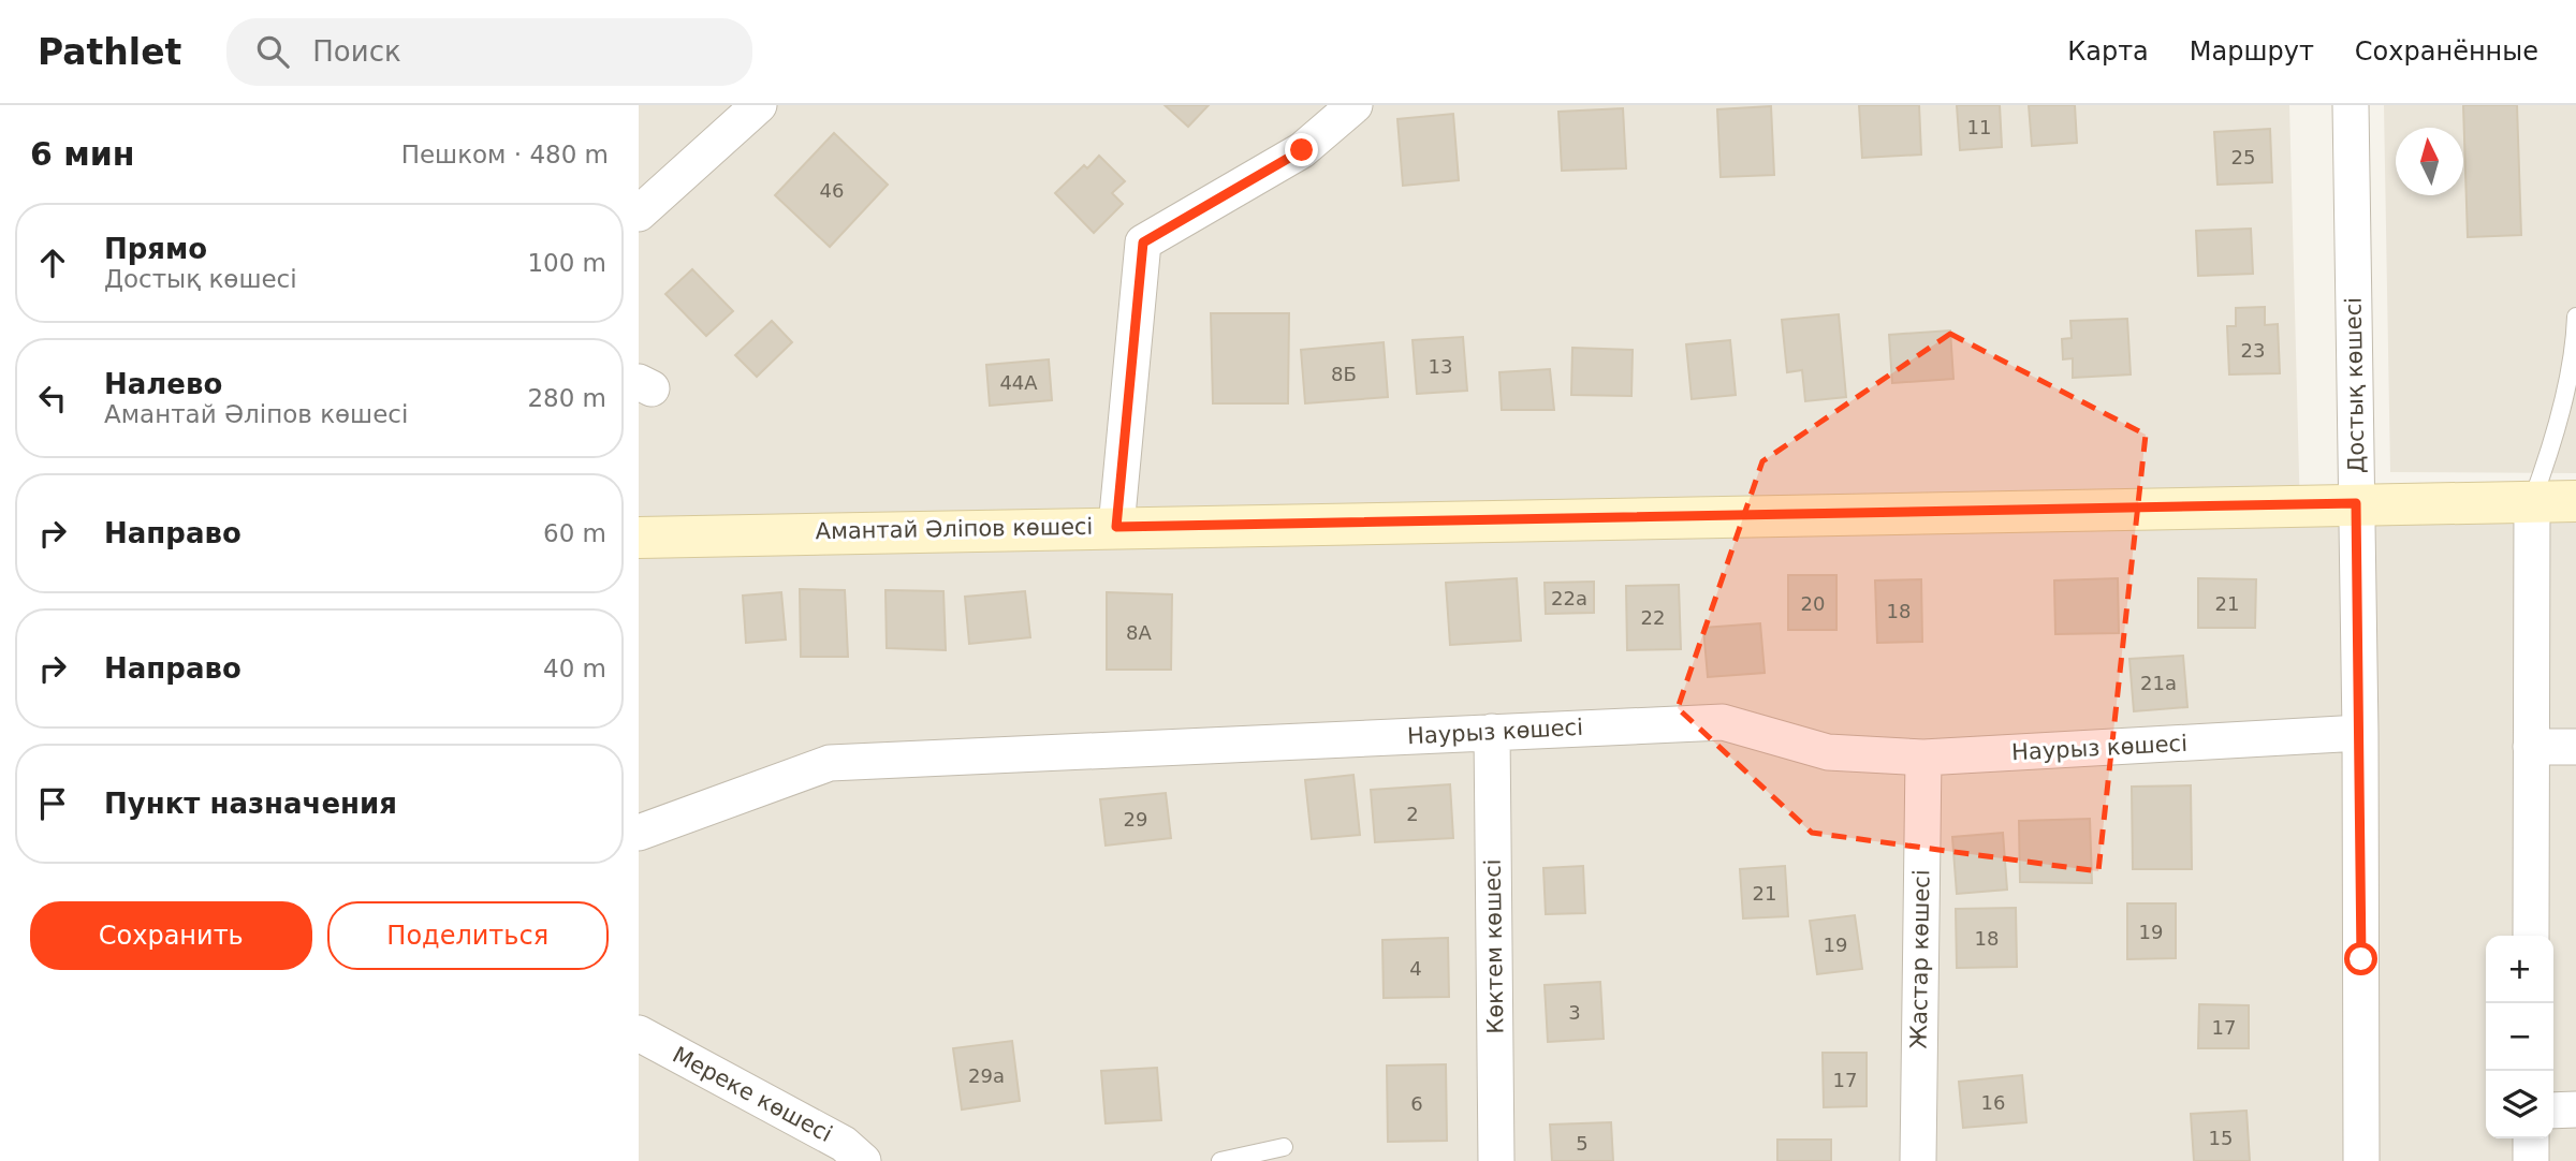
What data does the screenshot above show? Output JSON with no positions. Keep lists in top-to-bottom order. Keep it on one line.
{"streets":{"main road":["Амантай Әліпов көшесі"],"street":["Достық көшесі","Наурыз көшесі","Көктем көшесі","Жастар көшесі","Мереке көшесі"]},"crossings":[["Достық көшесі","Амантай Әліпов көшесі"],["Достық көшесі","Наурыз көшесі"],["Наурыз көшесі","Көктем көшесі"],["Наурыз көшесі","Жастар көшесі"]],"house_numbers":["11","25","46","23","13","8Б","44А","22а","20","21","18","22","8А","21а","2","29","21","19","18","19","4","3","17","29а","17","16","6","15","5"],"north":"top","page":{"header":"Pathlet","search":"Поиск","nav":["Карта","Маршрут","Сохранённые"],"heading":["6 мин","Пешком · 480 m"],"list":[["Прямо","Достық көшесі","100 m"],["Налево","Амантай Әліпов көшесі","280 m"],["Направо","60 m"],["Направо","40 m"],"Пункт назначения"],"buttons":["Сохранить","Поделиться"],"map_buttons":["+","−"]}}
